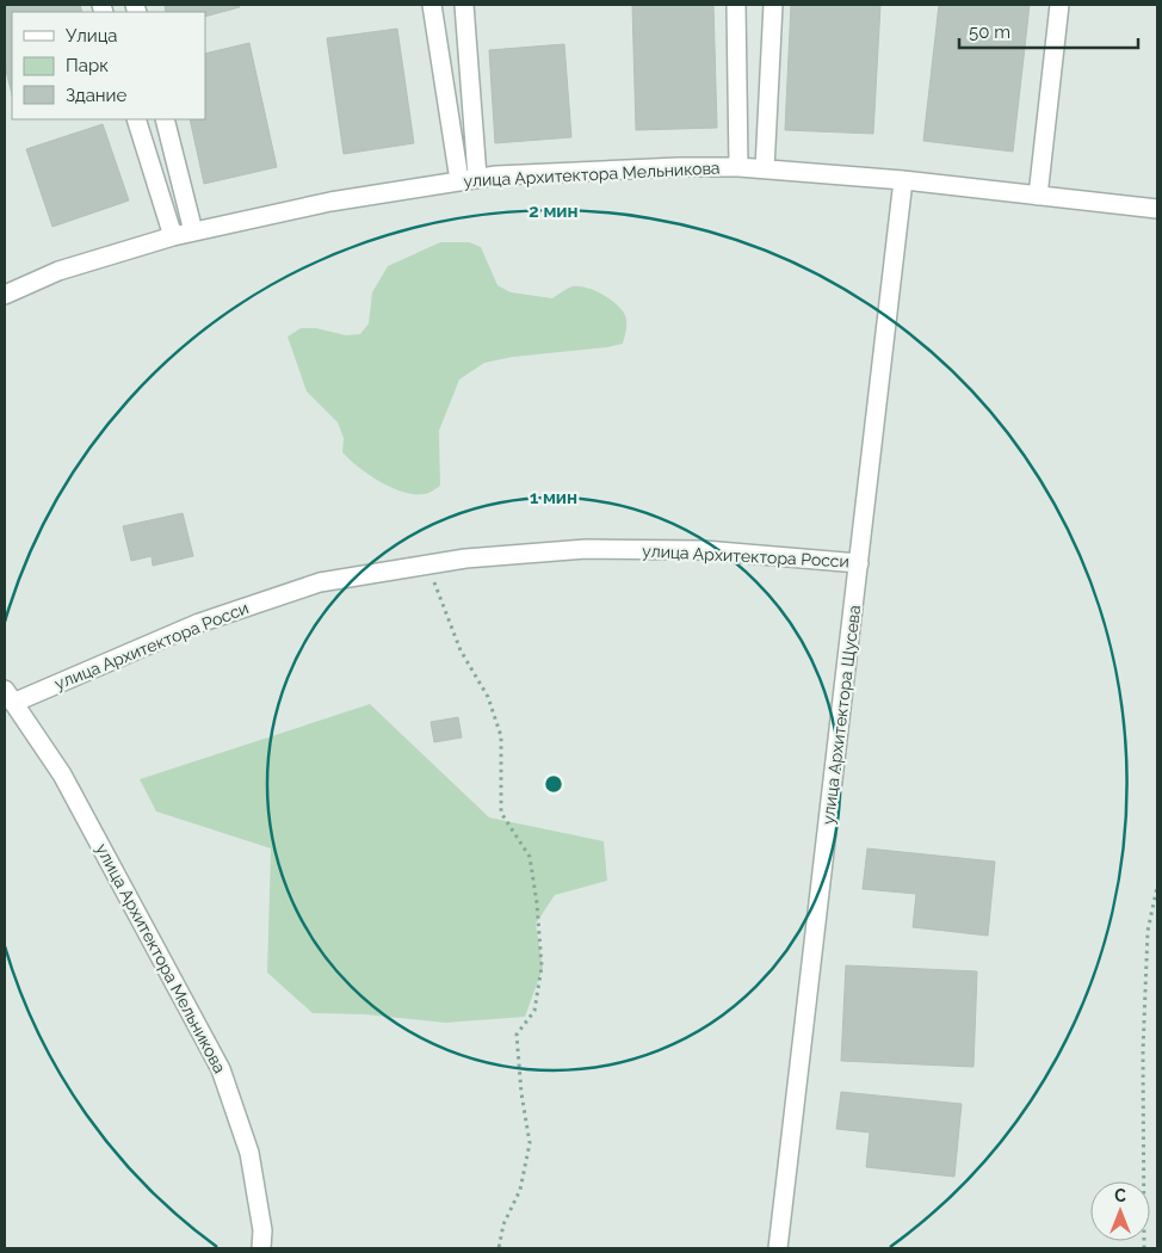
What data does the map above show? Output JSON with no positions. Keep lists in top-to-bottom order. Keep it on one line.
{"streets":{"street":["улица Архитектора Мельникова","улица Архитектора Росси","улица Архитектора Щусева"]},"crossings":[["улица Архитектора Мельникова","улица Архитектора Росси"],["улица Архитектора Мельникова","улица Архитектора Щусева"],["улица Архитектора Росси","улица Архитектора Щусева"]],"legend":["Улица","Парк","Здание"],"scale_bar":"50 m","north":"top","rings":["2 мин","1 мин"]}
